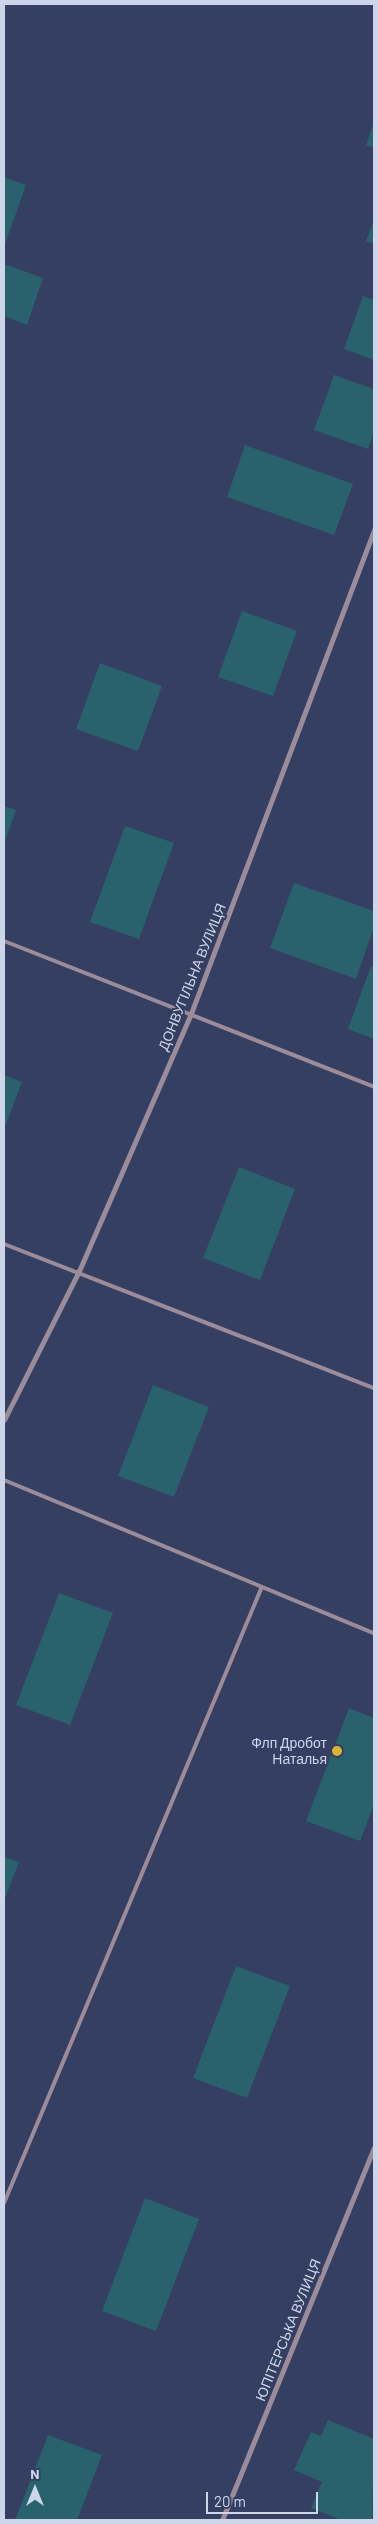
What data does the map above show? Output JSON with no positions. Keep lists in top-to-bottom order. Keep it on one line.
{"streets":{"street":["ДОНВУГІЛЬНА ВУЛИЦЯ","ЮПІТЕРСЬКА ВУЛИЦЯ"]},"places":["Флп Дробот Наталья"],"scale_bar":"20 m","north":"top"}
